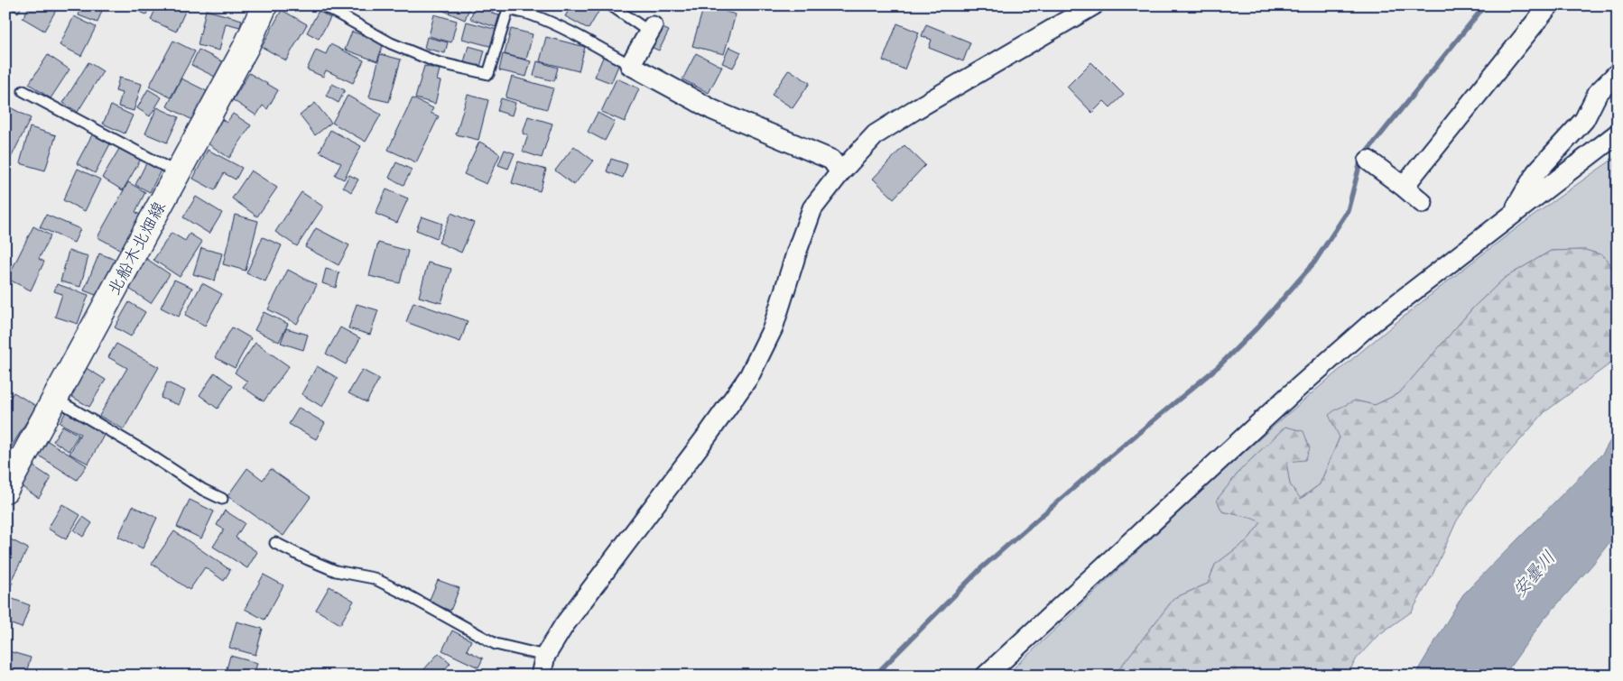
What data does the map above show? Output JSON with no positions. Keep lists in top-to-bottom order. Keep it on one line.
{"streets":{"main road":["北船木北畑線"]},"water":["安曇川"]}
